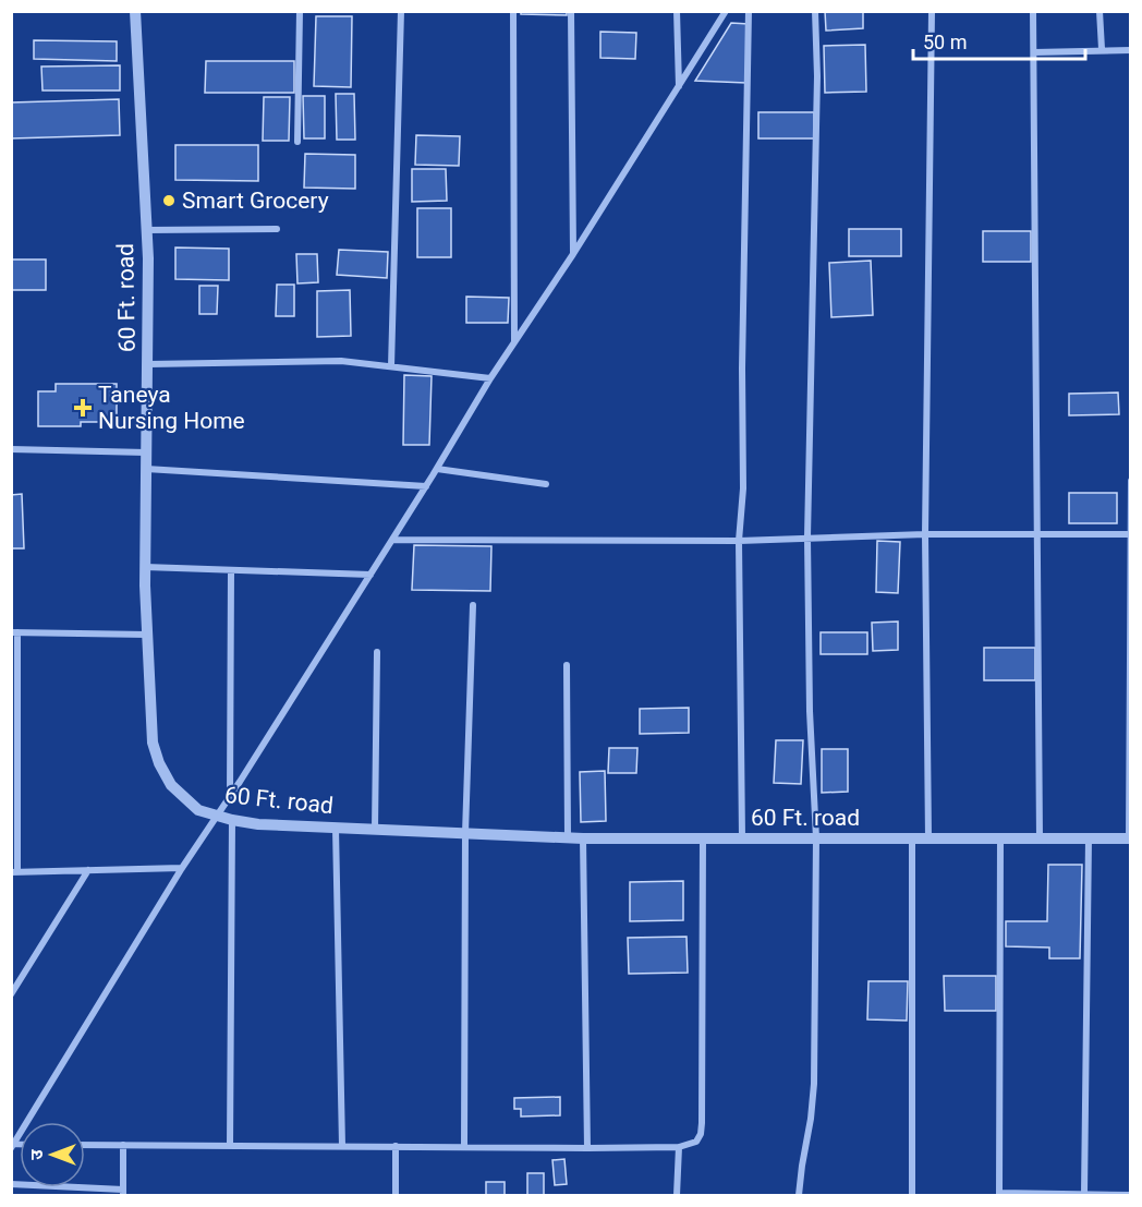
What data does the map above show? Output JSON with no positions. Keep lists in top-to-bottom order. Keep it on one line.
{"streets":{"street":["60 Ft. road"]},"places":{"other":["Smart Grocery"],"health":["Taneya Nursing Home"]},"scale_bar":"50 m","north":"left"}
